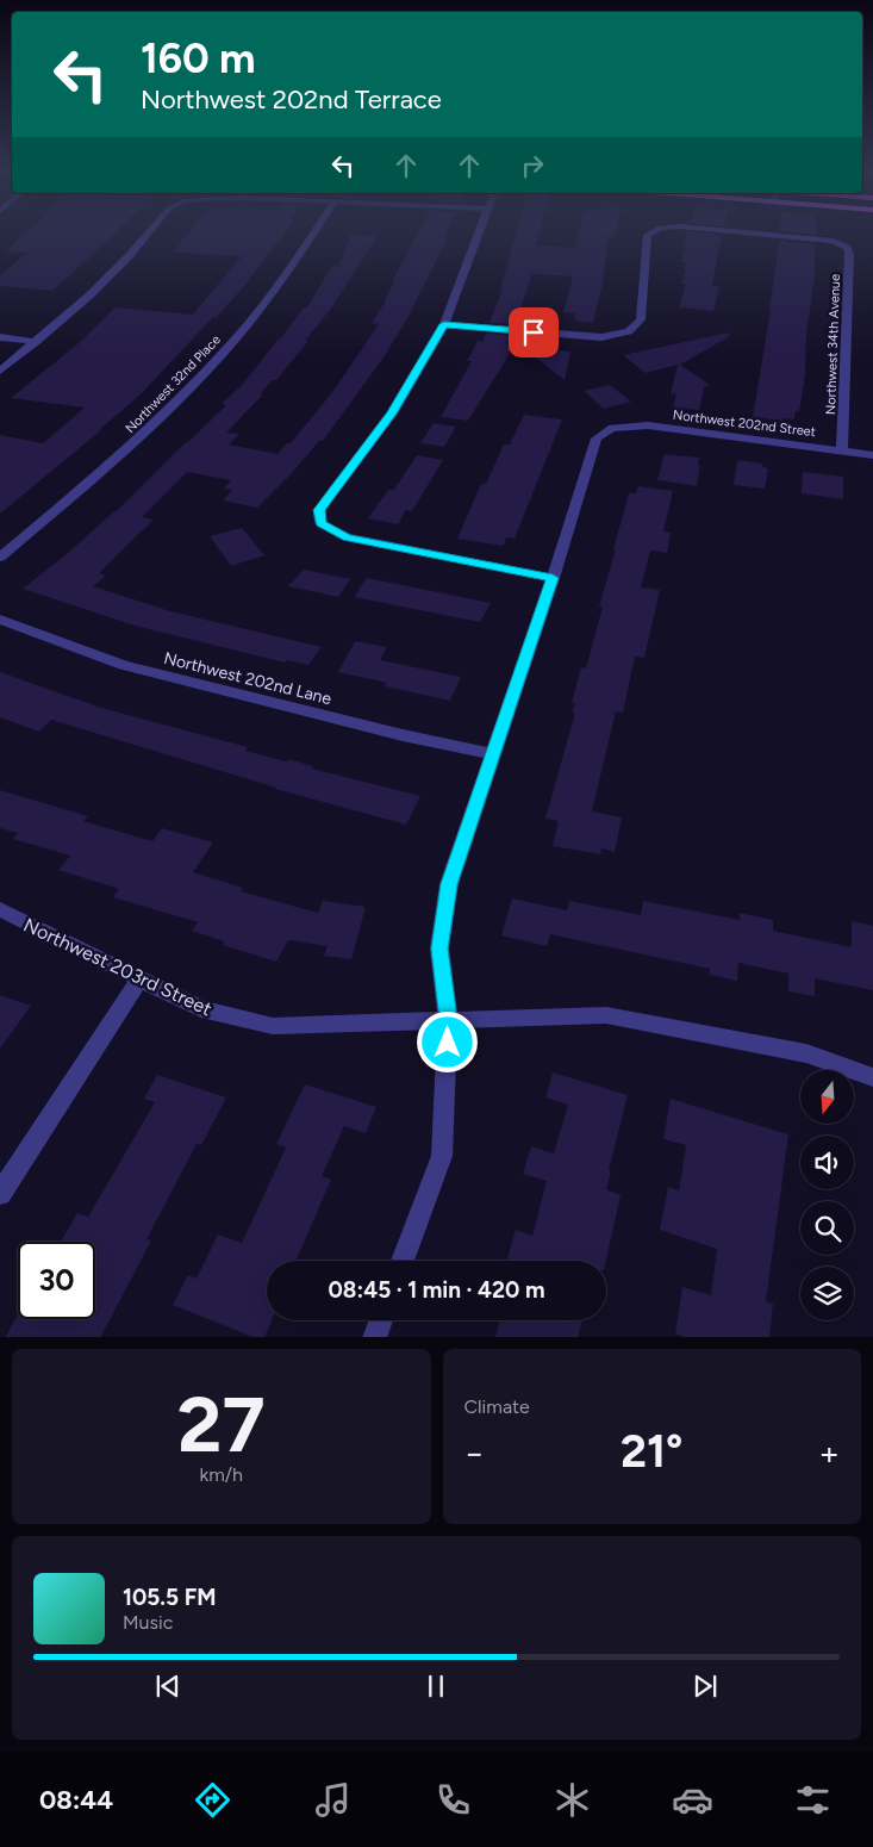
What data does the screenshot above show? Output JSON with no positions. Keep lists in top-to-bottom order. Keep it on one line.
{"streets":{"street":["Northwest 34th Avenue","Northwest 32nd Place","Northwest 202nd Street","Northwest 202nd Lane","Northwest 203rd Street"]},"crossings":[["Northwest 34th Avenue","Northwest 202nd Street"]],"north":"bottom","page":{"turn":["160 m","Northwest 202nd Terrace"],"limit":"30","trip":"08:45 · 1 min · 420 m","tile":[["27","km/h"],"Climate"],"heat":["−","21°","+"],"song":["105.5 FM","Music"],"tabs":"08:44"}}
